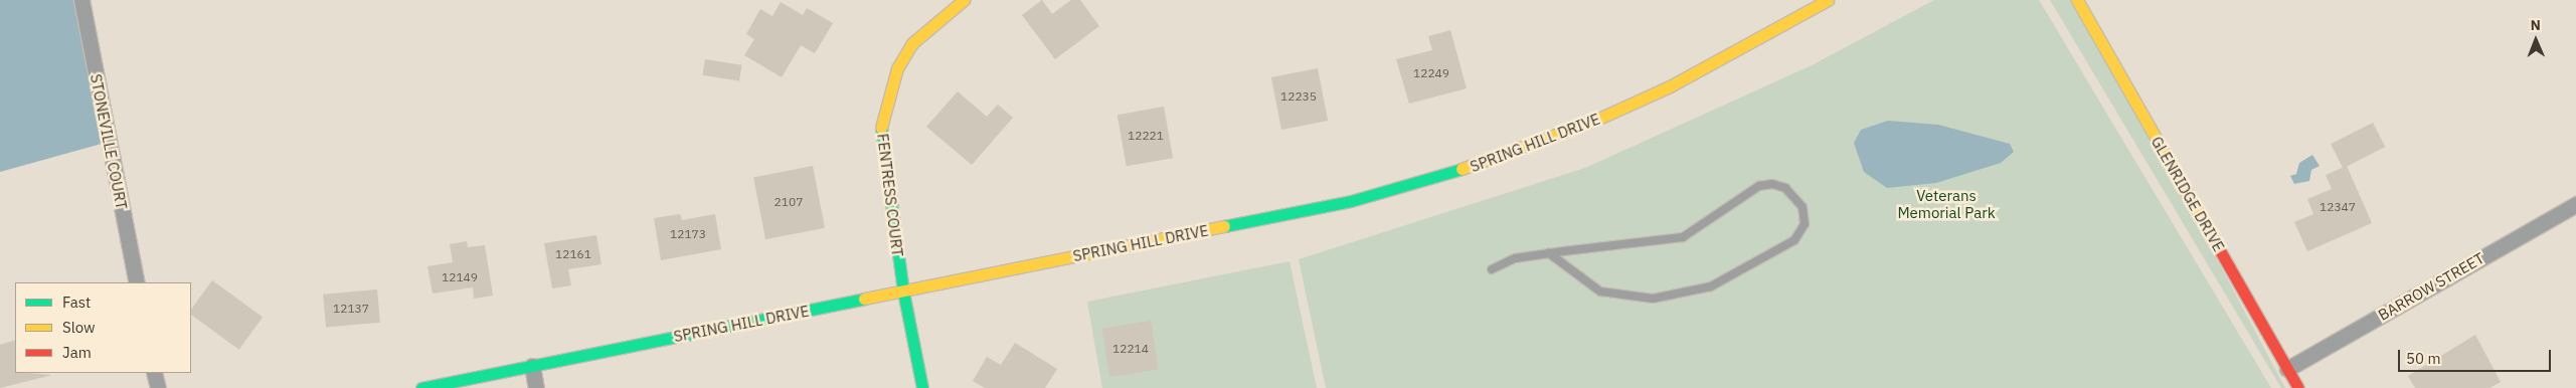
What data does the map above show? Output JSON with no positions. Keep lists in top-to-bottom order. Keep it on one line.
{"streets":{"main road":["SPRING HILL DRIVE","GLENRIDGE DRIVE","FENTRESS COURT"],"street":["STONEVILLE COURT","BARROW STREET"]},"crossings":[["SPRING HILL DRIVE","FENTRESS COURT"],["GLENRIDGE DRIVE","BARROW STREET"]],"parks":["Veterans Memorial Park"],"house_numbers":["12249","12235","12221","2107","12347","12173","12161","12149","12137","12214"],"legend":["Fast","Slow","Jam"],"scale_bar":"50 m","north":"top"}
